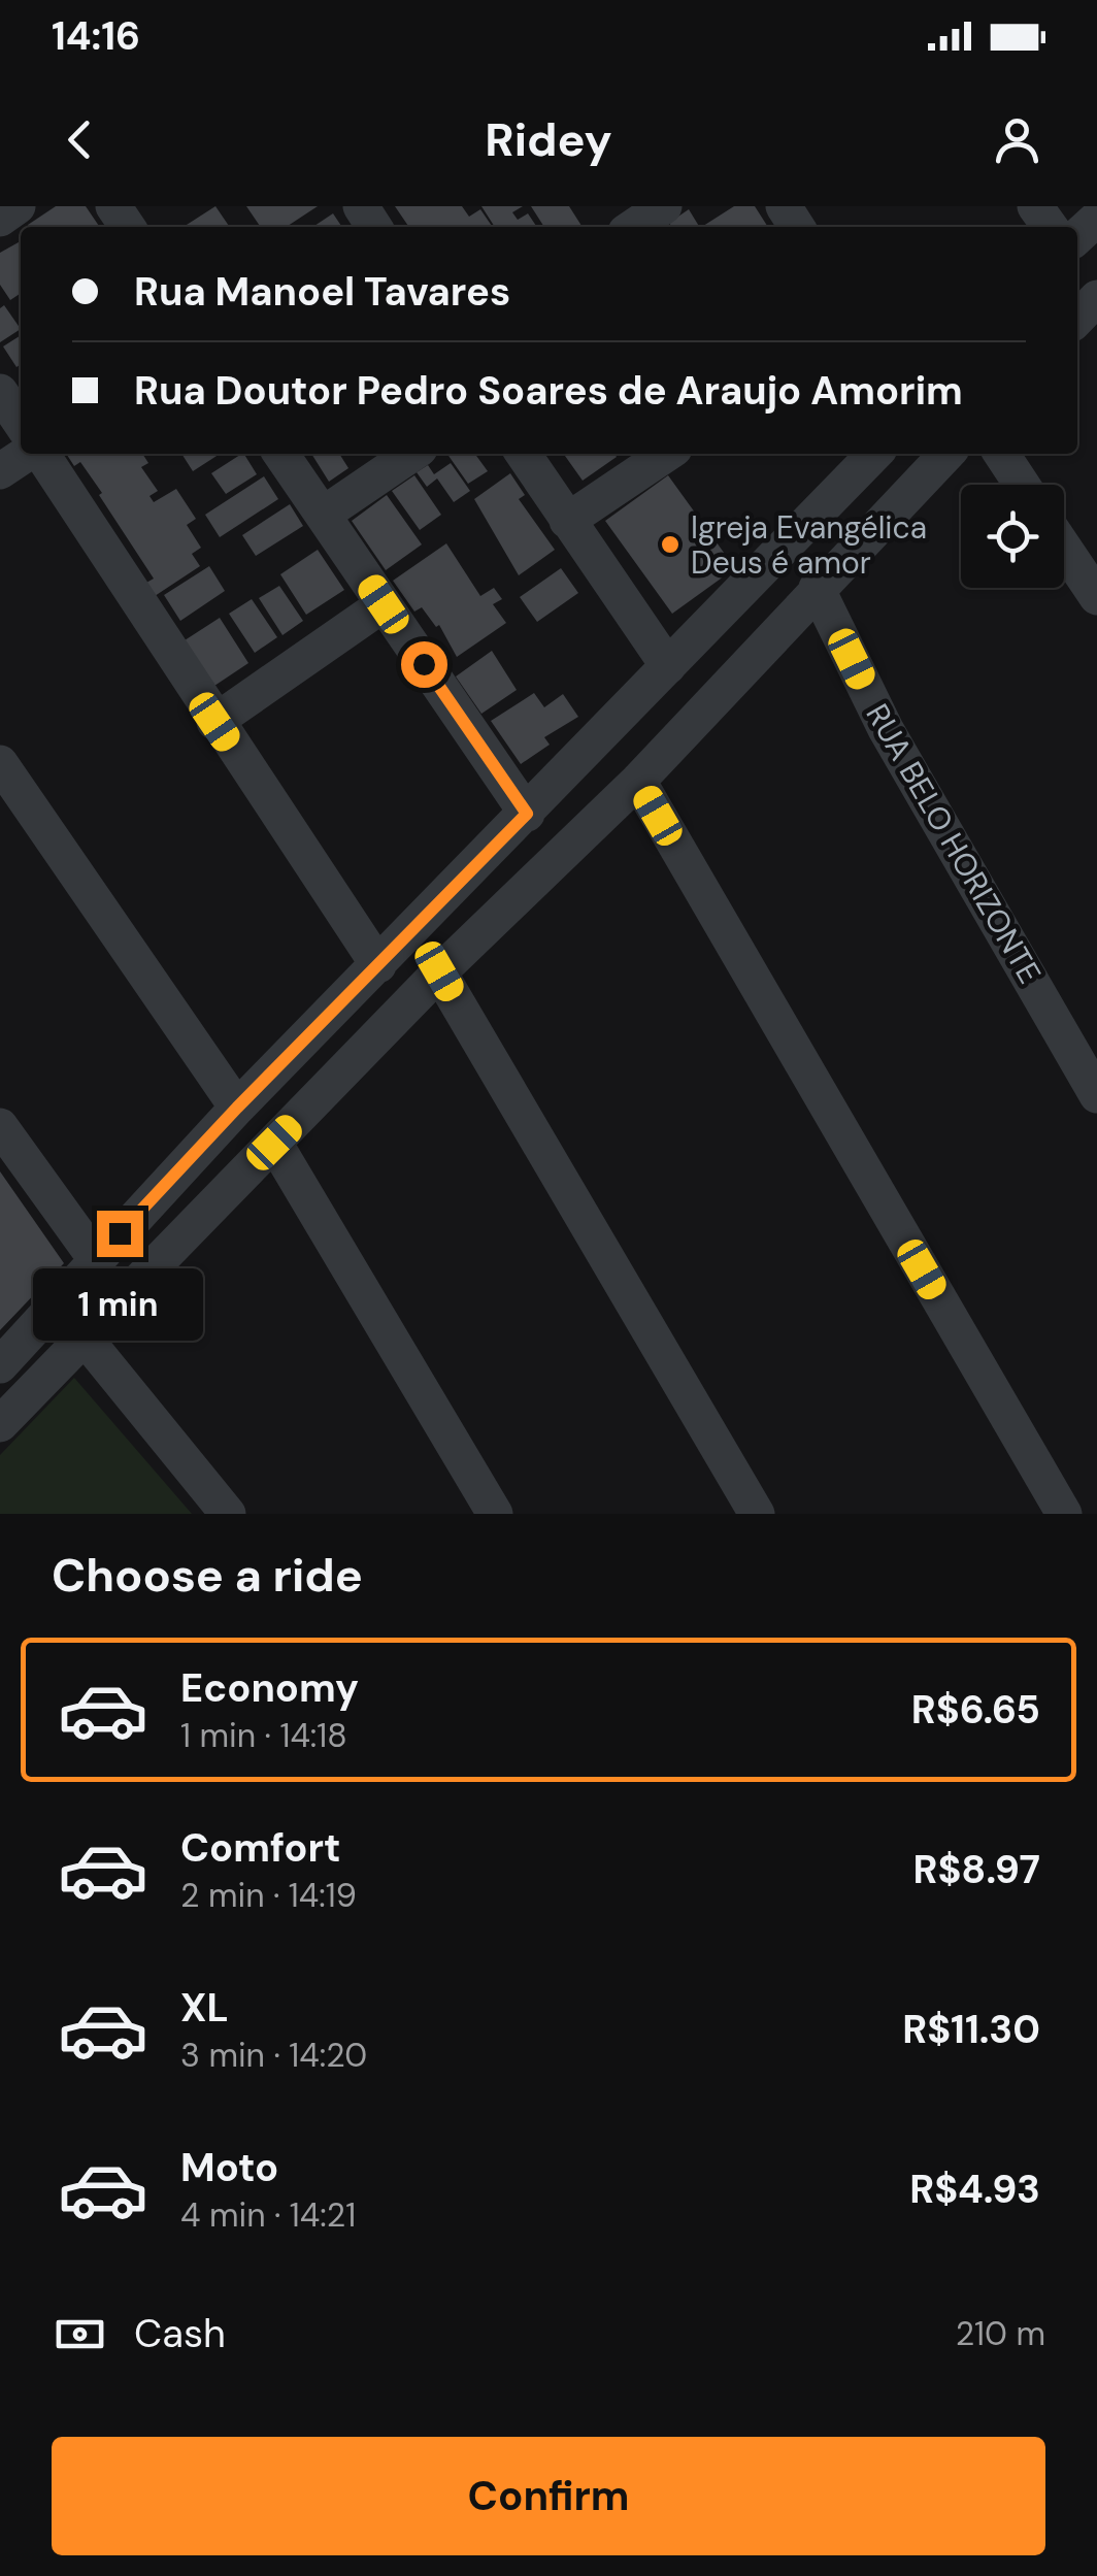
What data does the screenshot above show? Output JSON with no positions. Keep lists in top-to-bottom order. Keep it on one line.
{"streets":{"street":["RUA BELO HORIZONTE"]},"places":["Igreja Evangélica Deus é amor"],"page":{"status":"14:16","header":"Ridey","banner":["Rua Manoel Tavares","Rua Doutor Pedro Soares de Araujo Amorim"],"bubble":"1 min","heading":"Choose a ride","list":[{"name":"Economy","note":"1 min · 14:18","value":"R$6.65"},{"name":"Comfort","note":"2 min · 14:19","value":"R$8.97"},{"name":"XL","note":"3 min · 14:20","value":"R$11.30"},{"name":"Moto","note":"4 min · 14:21","value":"R$4.93"}],"pay":["Cash","210 m"],"buttons":"Confirm"}}
